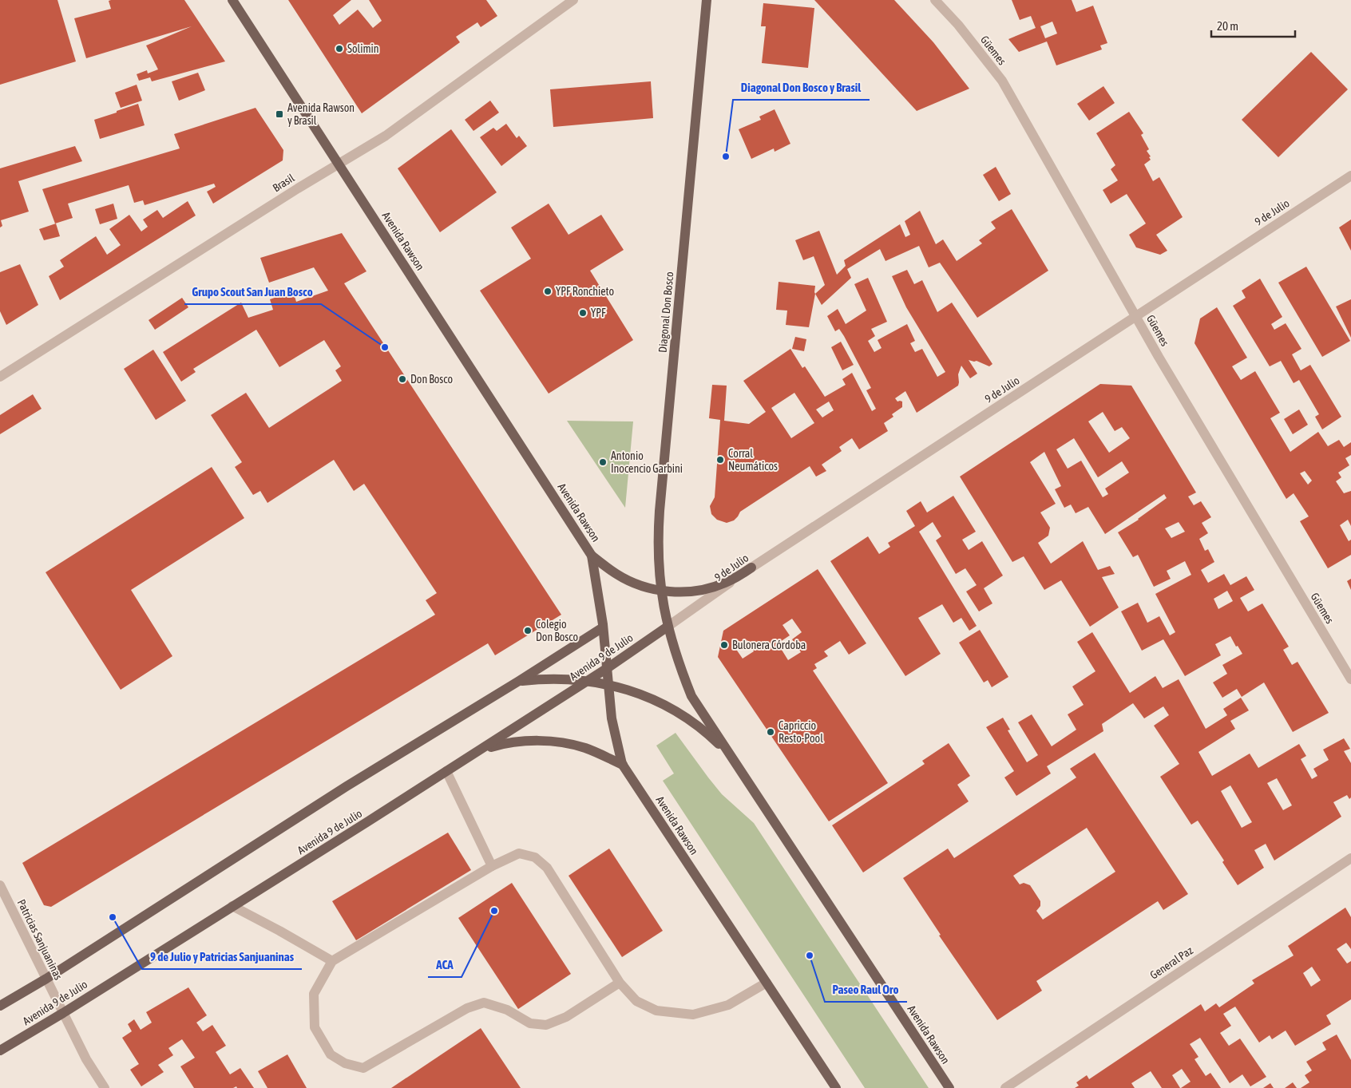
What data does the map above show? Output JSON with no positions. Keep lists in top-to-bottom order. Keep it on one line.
{"streets":{"main road":["Avenida Rawson","Diagonal Don Bosco","Avenida 9 de Julio"],"street":["Güemes","Brasil","9 de Julio","Patricias Sanjuaninas","General Paz"]},"crossings":[["Güemes","9 de Julio"],["Brasil","Avenida Rawson"],["9 de Julio","Avenida Rawson"],["9 de Julio","Diagonal Don Bosco"],["9 de Julio","Avenida 9 de Julio"],["Avenida Rawson","Diagonal Don Bosco"],["Avenida Rawson","Avenida 9 de Julio"],["Diagonal Don Bosco","Avenida 9 de Julio"],["Avenida 9 de Julio","Patricias Sanjuaninas"]],"places":{"other":["Solimin","Diagonal Don Bosco y Brasil","YPF Ronchieto","YPF","Grupo Scout San Juan Bosco","Don Bosco","Corral Neumáticos","Antonio Inocencio Garbini","Colegio Don Bosco","Bulonera Córdoba","Capriccio Resto-Pool","ACA","9 de Julio y Patricias Sanjuaninas","Paseo Raul Oro"],"transit":["Avenida Rawson y Brasil"]},"scale_bar":"20 m"}
